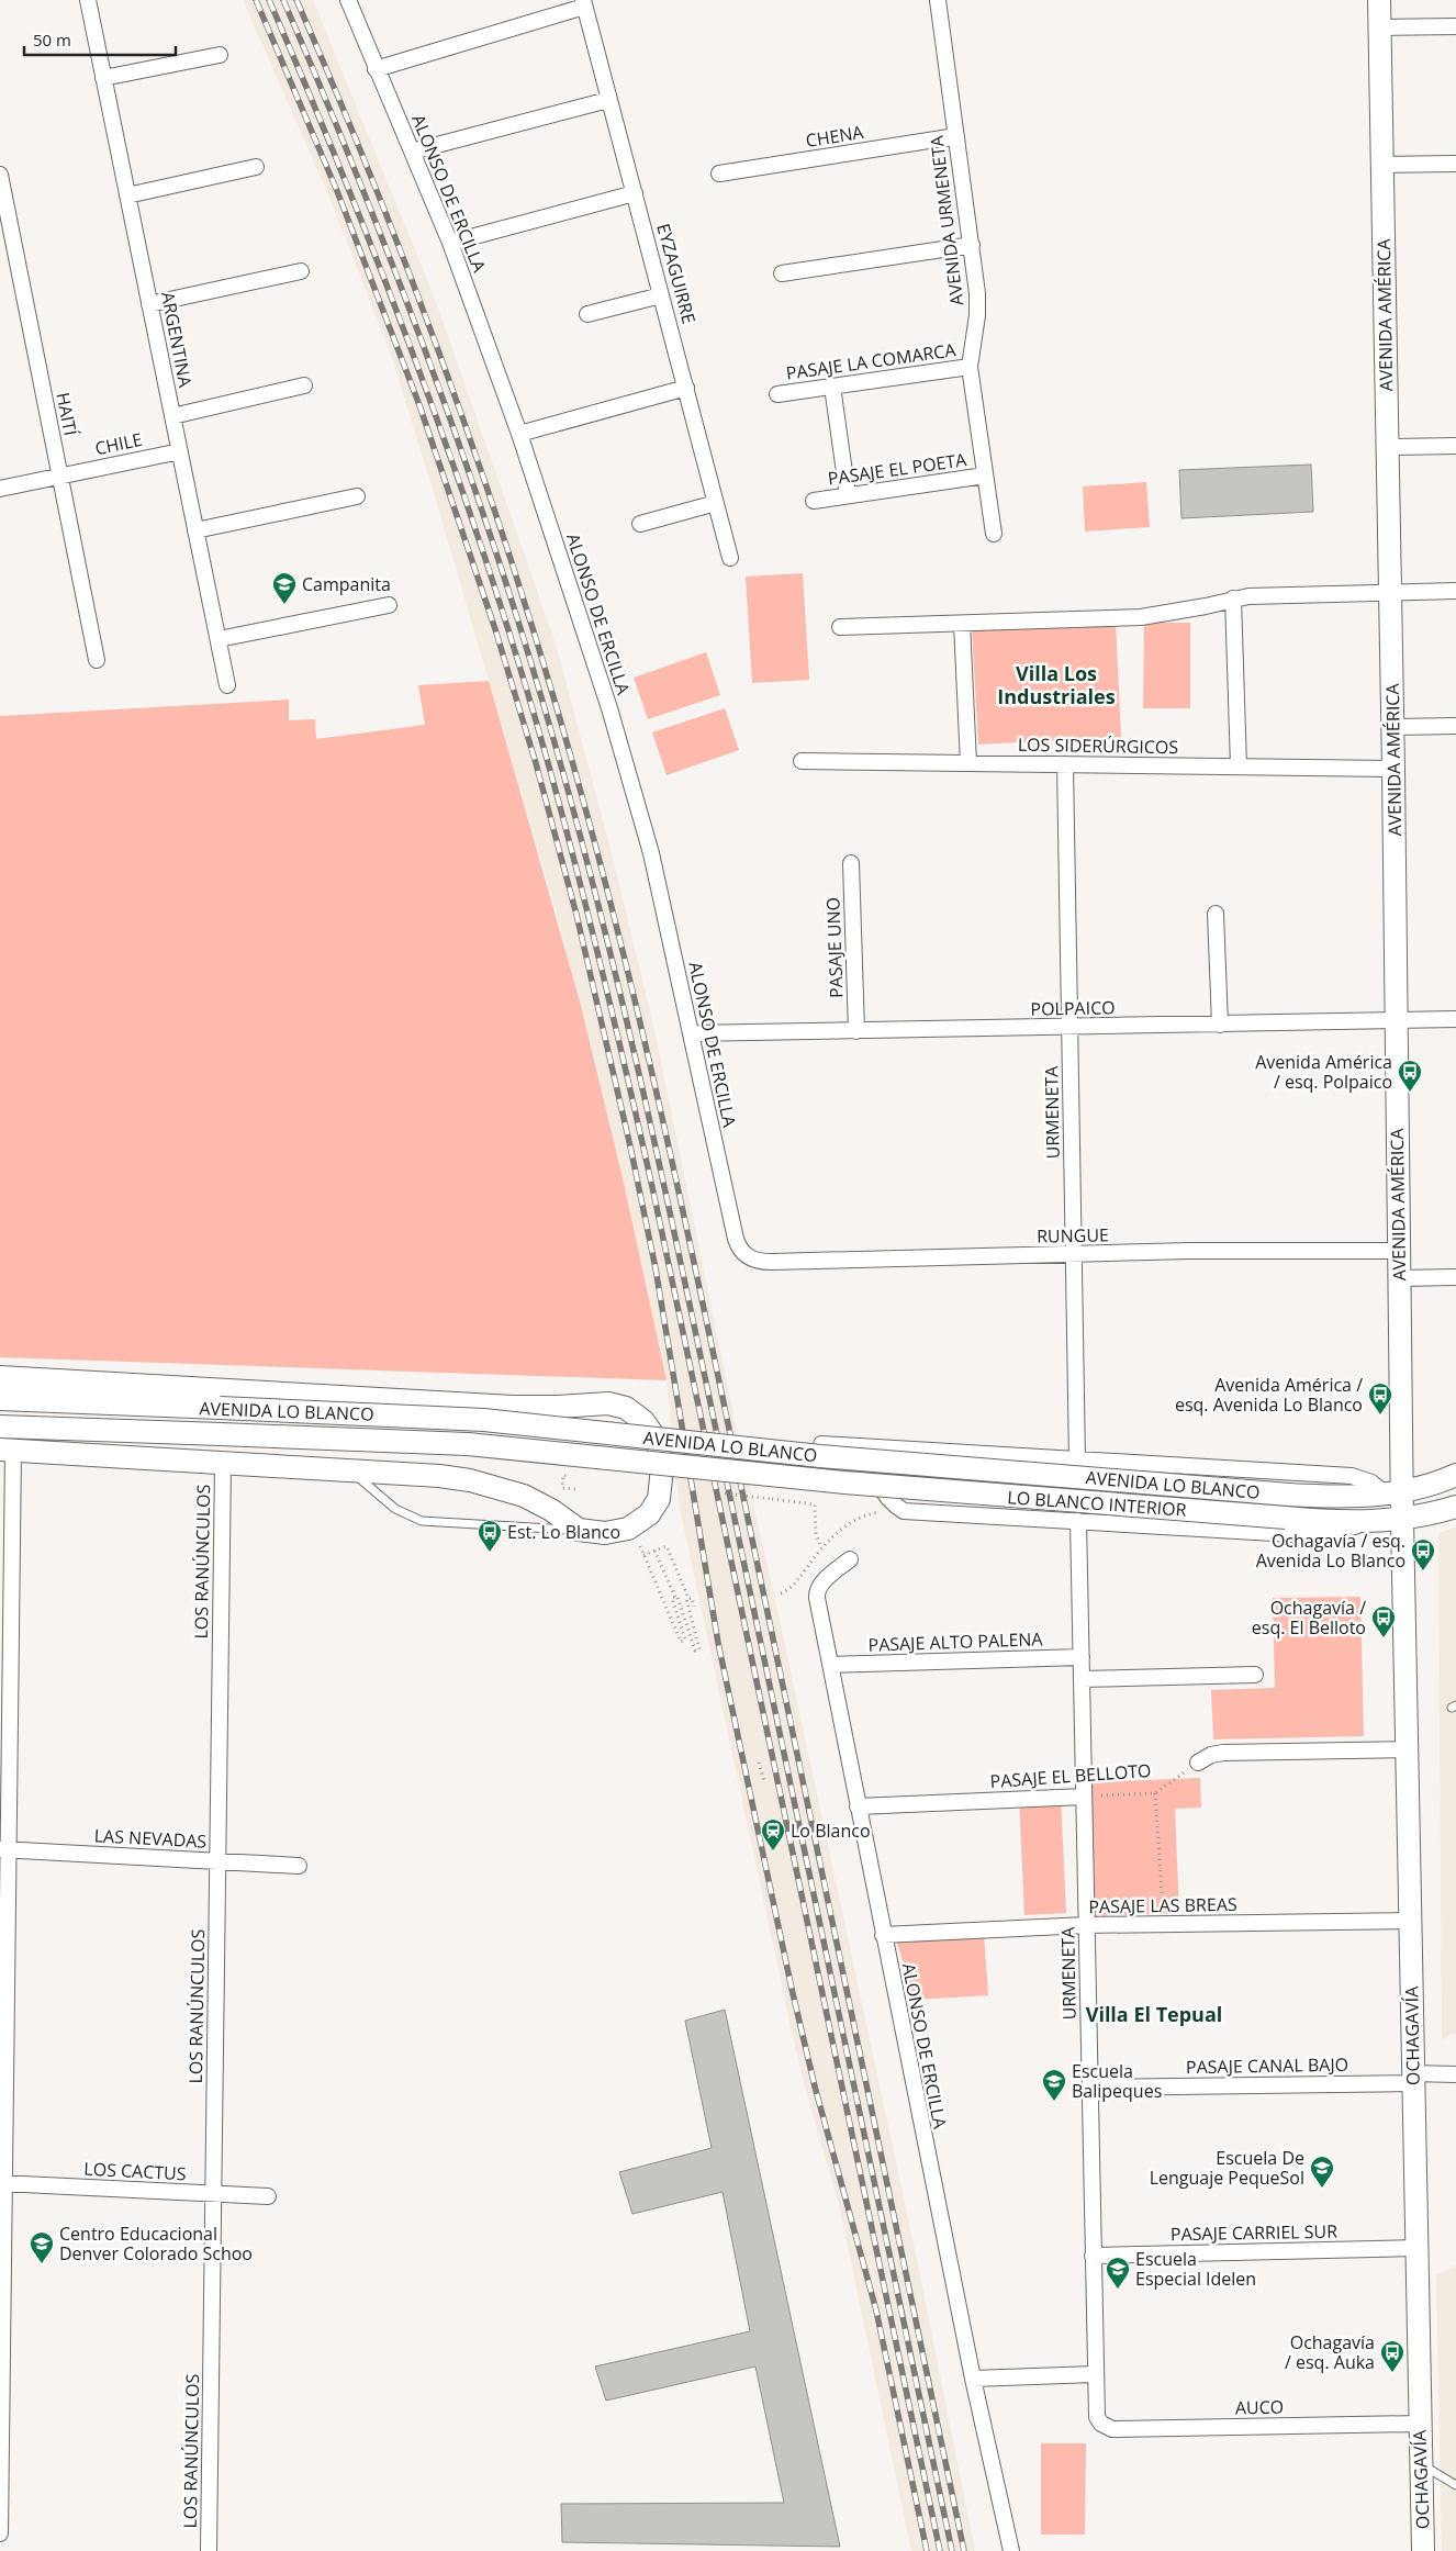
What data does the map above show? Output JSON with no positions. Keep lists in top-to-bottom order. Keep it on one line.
{"streets":{"main road":["AVENIDA AMÉRICA","AVENIDA LO BLANCO","OCHAGAVÍA"],"street":["CHENA","ALONSO DE ERCILLA","AVENIDA URMENETA","EYZAGUIRRE","ARGENTINA","PASAJE LA COMARCA","HAITÍ","CHILE","PASAJE EL POETA","LOS SIDERÚRGICOS","PASAJE UNO","POLPAICO","URMENETA","RUNGUE","LO BLANCO INTERIOR","LOS RANÚNCULOS","PASAJE ALTO PALENA","PASAJE EL BELLOTO","LAS NEVADAS","PASAJE LAS BREAS","PASAJE CANAL BAJO","LOS CACTUS","PASAJE CARRIEL SUR","AUCO"]},"crossings":[["CHENA","AVENIDA URMENETA"],["ALONSO DE ERCILLA","POLPAICO"],["ALONSO DE ERCILLA","RUNGUE"],["ALONSO DE ERCILLA","PASAJE ALTO PALENA"],["ALONSO DE ERCILLA","PASAJE EL BELLOTO"],["ALONSO DE ERCILLA","PASAJE LAS BREAS"],["AVENIDA URMENETA","PASAJE LA COMARCA"],["AVENIDA URMENETA","PASAJE EL POETA"],["AVENIDA AMÉRICA","LOS SIDERÚRGICOS"],["AVENIDA AMÉRICA","POLPAICO"],["AVENIDA AMÉRICA","RUNGUE"],["AVENIDA AMÉRICA","AVENIDA LO BLANCO"],["AVENIDA AMÉRICA","OCHAGAVÍA"],["ARGENTINA","CHILE"],["HAITÍ","CHILE"],["LOS SIDERÚRGICOS","URMENETA"],["PASAJE UNO","POLPAICO"],["POLPAICO","URMENETA"],["URMENETA","RUNGUE"],["URMENETA","LO BLANCO INTERIOR"],["URMENETA","PASAJE ALTO PALENA"],["URMENETA","PASAJE EL BELLOTO"],["URMENETA","PASAJE LAS BREAS"],["URMENETA","PASAJE CANAL BAJO"],["URMENETA","PASAJE CARRIEL SUR"],["URMENETA","AUCO"],["AVENIDA LO BLANCO","LO BLANCO INTERIOR"],["AVENIDA LO BLANCO","OCHAGAVÍA"],["LOS RANÚNCULOS","LAS NEVADAS"],["LOS RANÚNCULOS","LOS CACTUS"],["PASAJE LAS BREAS","OCHAGAVÍA"],["OCHAGAVÍA","PASAJE CANAL BAJO"],["OCHAGAVÍA","PASAJE CARRIEL SUR"],["OCHAGAVÍA","AUCO"]],"districts":["Villa Los Industriales","Villa El Tepual"],"places":{"school or university":["Campanita","Escuela Balipeques","Escuela De Lenguaje PequeSol","Centro Educacional Denver Colorado Schoo","Escuela Especial Idelen"],"bus stop":["Avenida América / esq. Polpaico","Avenida América / esq. Avenida Lo Blanco","Est. Lo Blanco","Ochagavía / esq. Avenida Lo Blanco","Ochagavía / esq. El Belloto","Ochagavía / esq. Auka"],"station":["Lo Blanco"]},"scale_bar":"50 m"}
